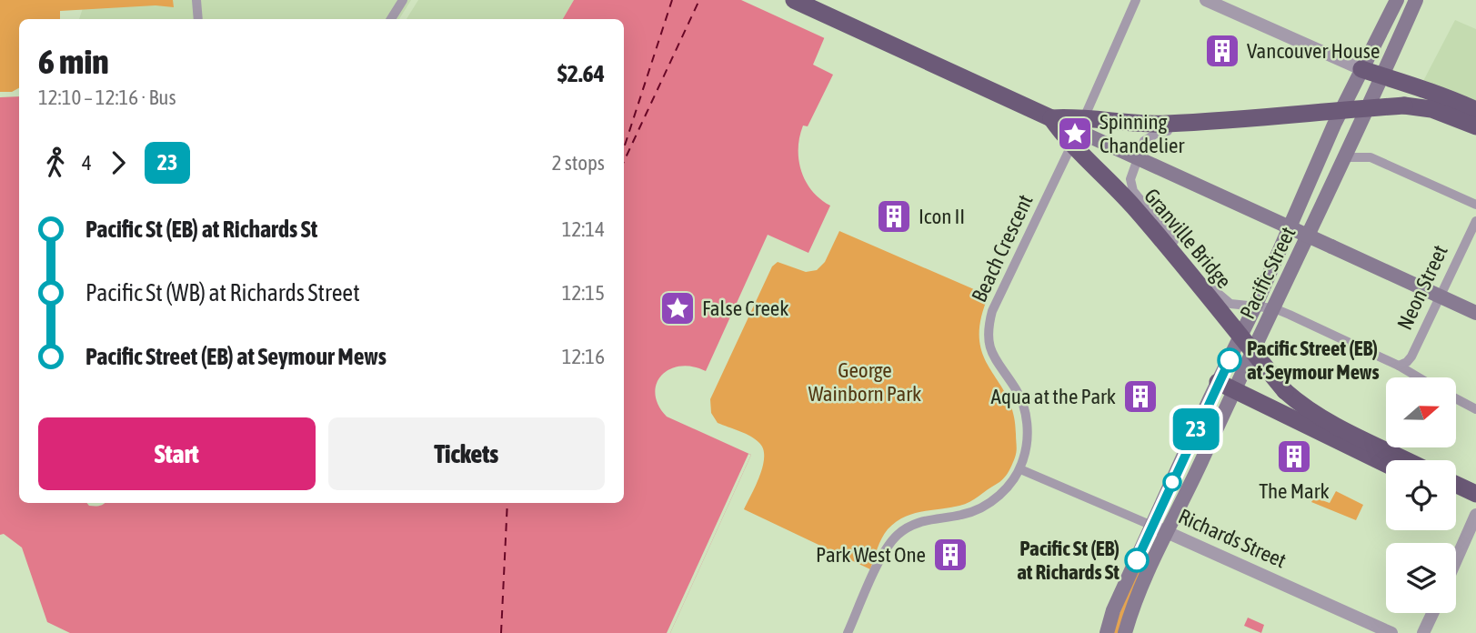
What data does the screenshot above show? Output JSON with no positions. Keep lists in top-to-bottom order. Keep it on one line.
{"streets":{"highway":["Granville Bridge"],"main road":["Pacific Street"],"street":["Beach Crescent","Neon Street","Richards Street"]},"crossings":[["Granville Bridge","Neon Street"],["Beach Crescent","Richards Street"],["Pacific Street","Richards Street"]],"parks":["George Wainborn Park"],"places":{"building":["Vancouver House","Icon II","Aqua at the Park","The Mark","Park West One"],"place":["Spinning Chandelier","False Creek"],"other":["Pacific Street (EB) at Seymour Mews","Pacific St (EB) at Richards St"]},"lines":["bus line 23"],"north":"right","page":{"on_map":"23","heading":["6 min","12:10 – 12:16 · Bus","$2.64"],"legs":["4","23","2 stops"],"list":[{"name":"Pacific St (EB) at Richards St","value":"12:14"},{"name":"Pacific St (WB) at Richards Street","value":"12:15"},{"name":"Pacific Street (EB) at Seymour Mews","value":"12:16"}],"buttons":["Start","Tickets"]}}
